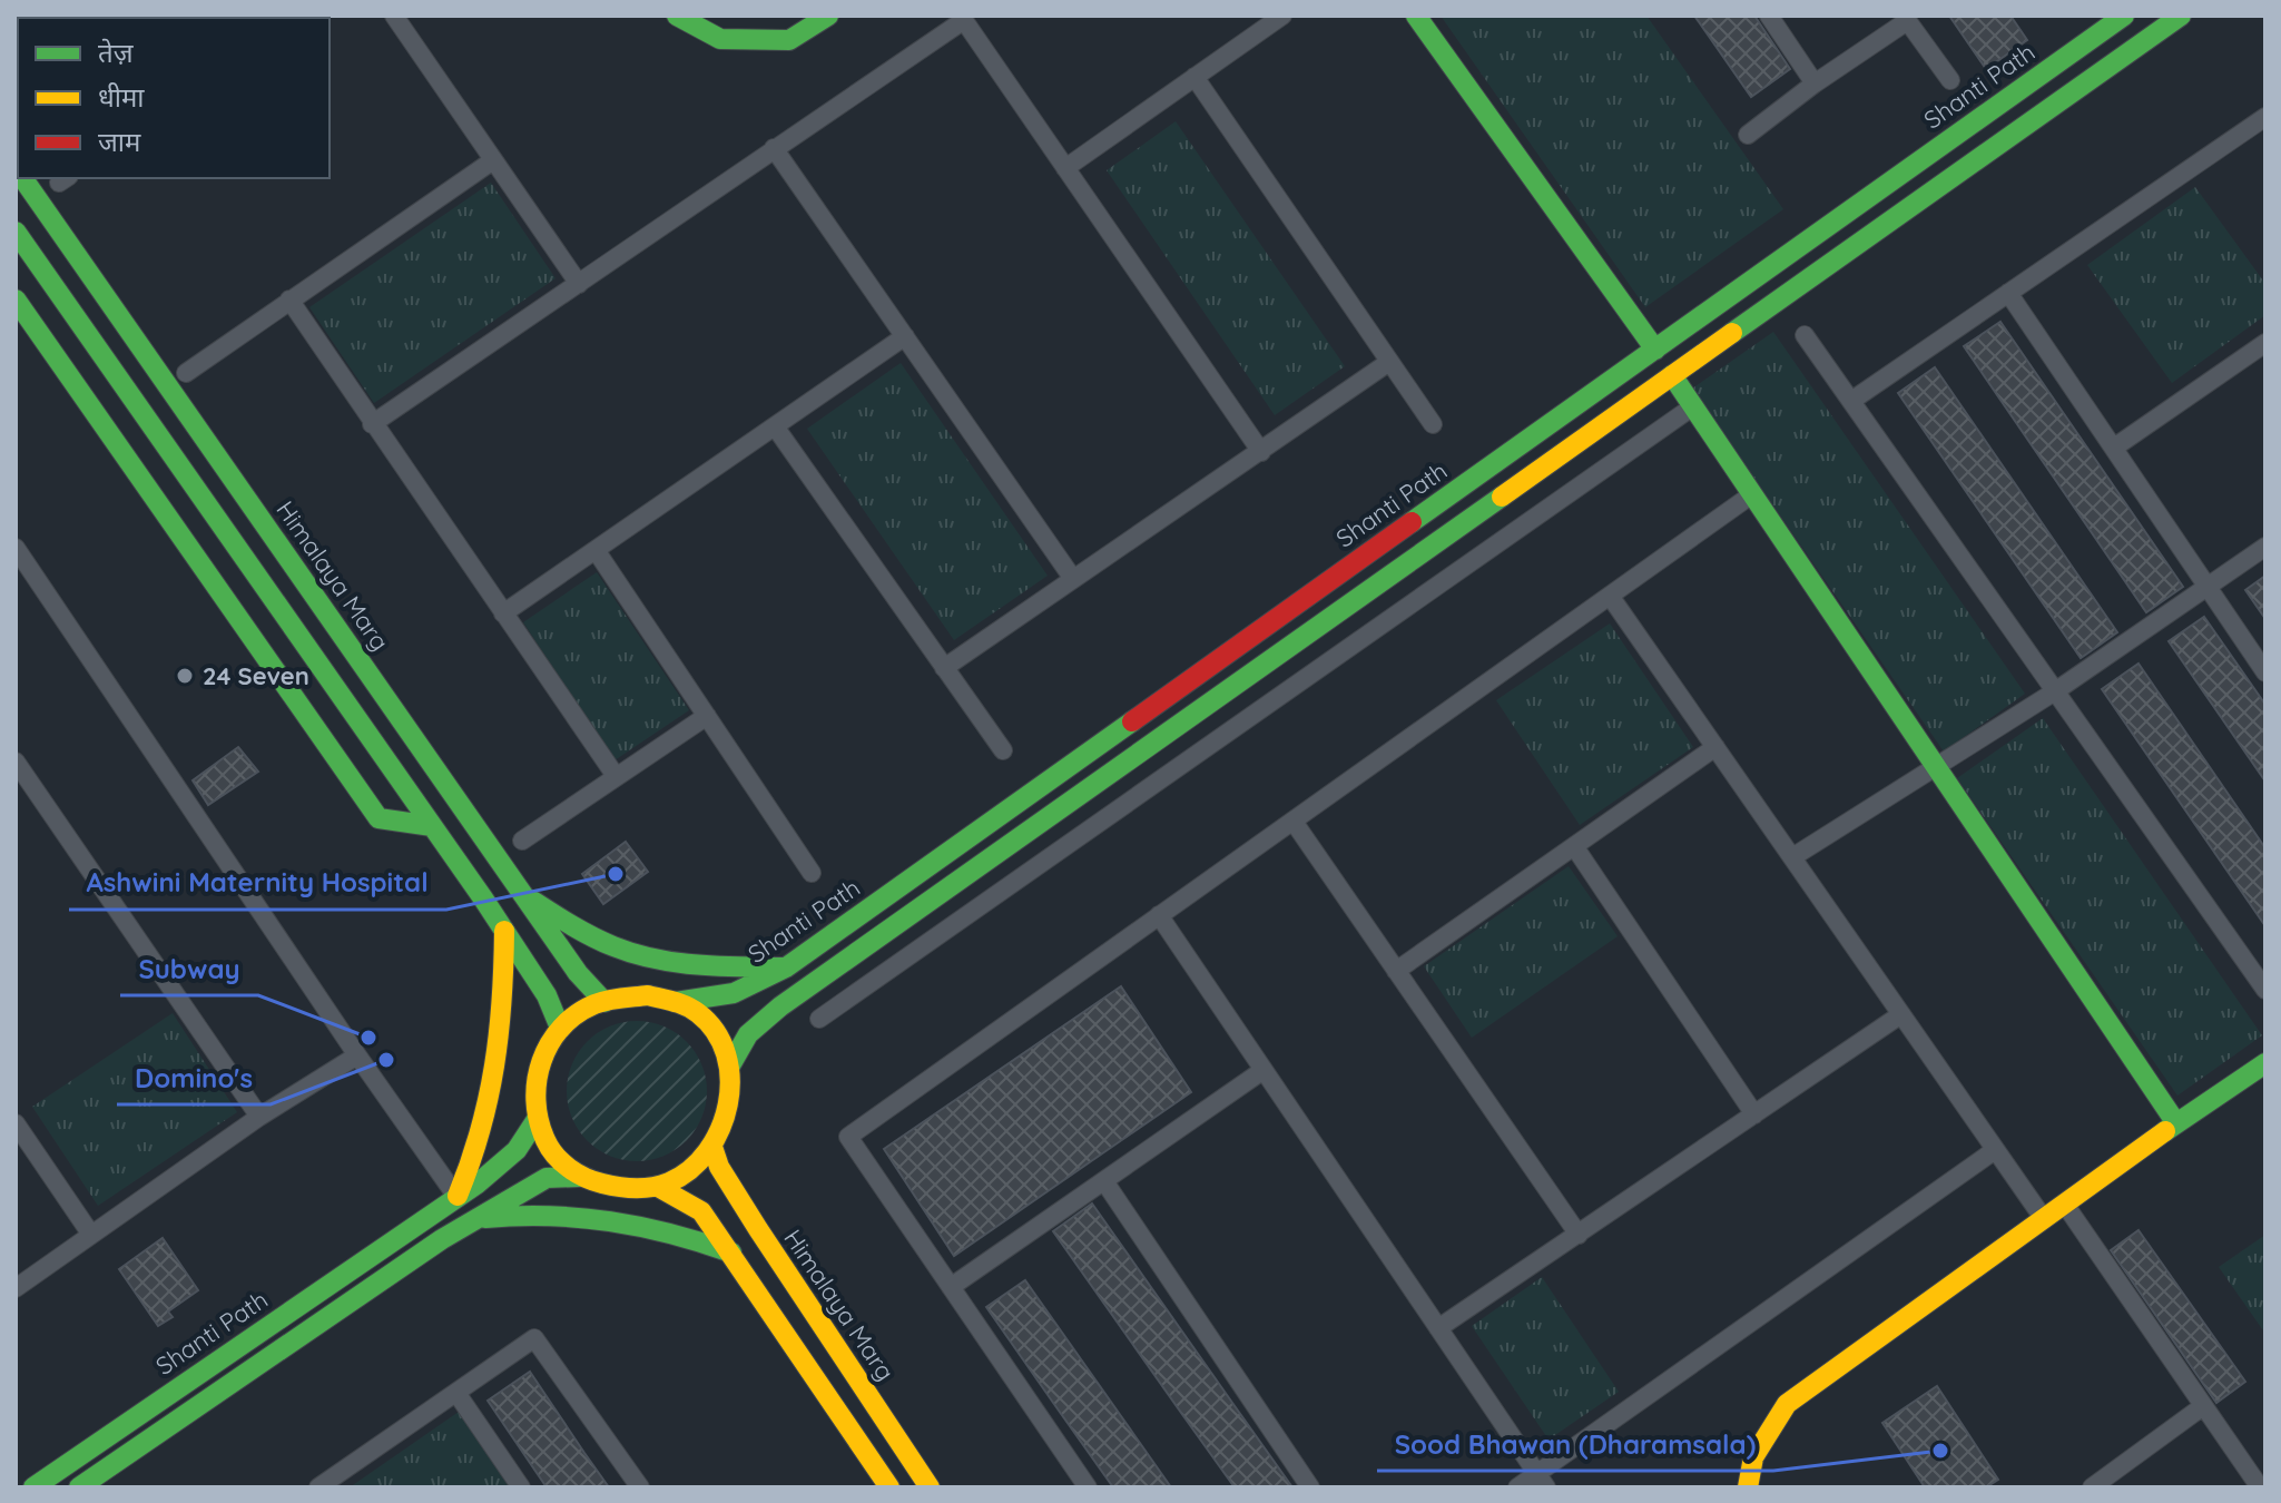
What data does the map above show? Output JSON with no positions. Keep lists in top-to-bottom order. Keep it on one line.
{"streets":{"main road":["Shanti Path","Himalaya Marg"]},"crossings":[["Shanti Path","Himalaya Marg"]],"places":["24 Seven","Ashwini Maternity Hospital","Subway","Domino's","Sood Bhawan (Dharamsala)"],"legend":["तेज़","धीमा","जाम"]}
